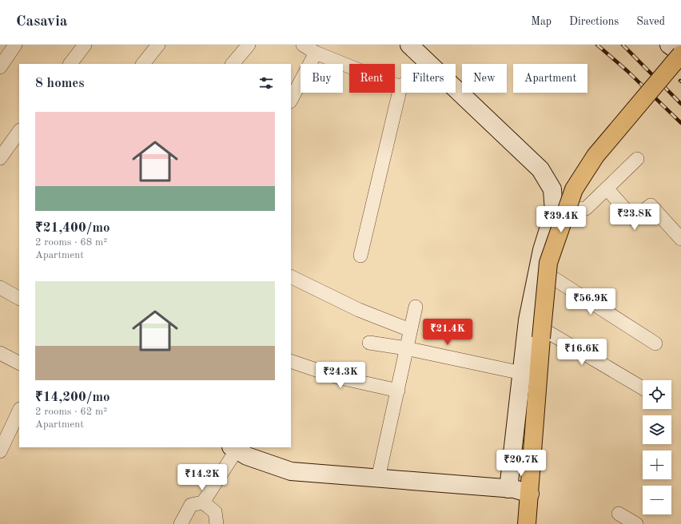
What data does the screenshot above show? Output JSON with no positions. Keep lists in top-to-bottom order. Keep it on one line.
{"page":{"header":"Casavia","nav":["Map","Directions","Saved"],"chip":["Buy","Rent","Filters","New","Apartment"],"heading":"8 homes","list":[{"name":"₹21,400/mo","note":"2 rooms · 68 m² · Apartment"},{"name":"₹14,200/mo","note":"2 rooms · 62 m² · Apartment"}],"price":["₹23.8K","₹39.4K","₹56.9K","₹21.4K","₹16.6K","₹24.3K","₹20.7K","₹14.2K"],"map_buttons":["+","−"]}}
